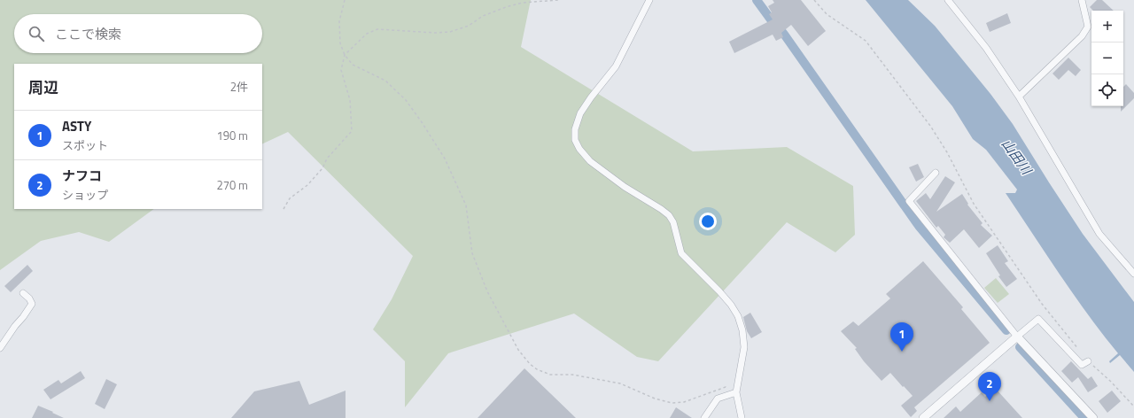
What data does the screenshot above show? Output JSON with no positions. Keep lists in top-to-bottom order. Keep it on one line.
{"water":["山田川"],"page":{"map_buttons":["+","−"],"search":"ここで検索","heading":["周辺","2件"],"list":[{"mark":"1","name":"ASTY","note":"スポット","value":"190 m"},{"mark":"2","name":"ナフコ","note":"ショップ","value":"270 m"}],"pins":["1","2"]}}
